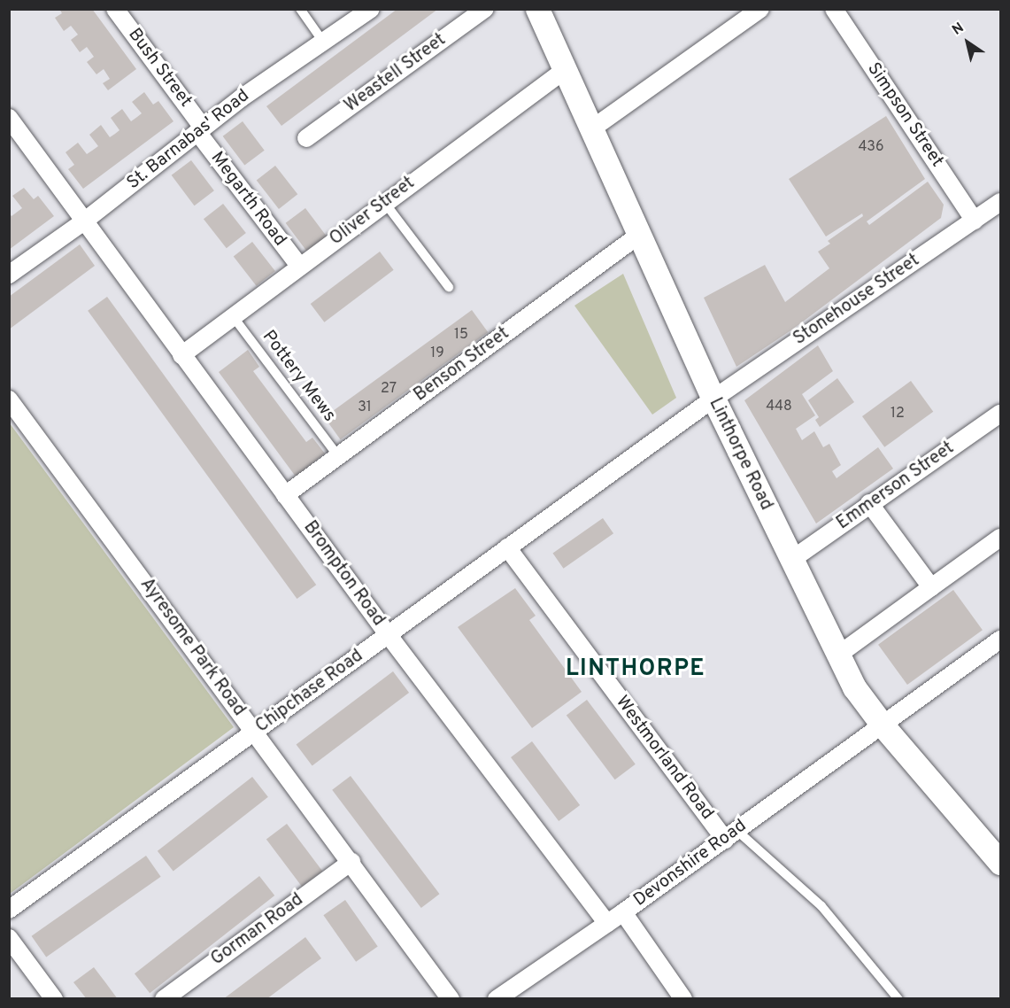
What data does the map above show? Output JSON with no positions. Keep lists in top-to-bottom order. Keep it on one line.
{"streets":{"street":["Bush Street","Weastell Street","Simpson Street","St. Barnabas' Road","Megarth Road","Oliver Street","Stonehouse Street","Benson Street","Linthorpe Road","Emmerson Street","Brompton Road","Ayresome Park Road","Chipchase Road","Westmorland Road","Devonshire Road","Gorman Road"],"lane":["Pottery Mews"]},"crossings":[["Bush Street","St. Barnabas' Road"],["Bush Street","Megarth Road"],["Simpson Street","Stonehouse Street"],["St. Barnabas' Road","Megarth Road"],["St. Barnabas' Road","Brompton Road"],["Megarth Road","Oliver Street"],["Oliver Street","Pottery Mews"],["Oliver Street","Linthorpe Road"],["Oliver Street","Brompton Road"],["Stonehouse Street","Linthorpe Road"],["Stonehouse Street","Chipchase Road"],["Benson Street","Pottery Mews"],["Benson Street","Linthorpe Road"],["Benson Street","Brompton Road"],["Linthorpe Road","Emmerson Street"],["Linthorpe Road","Chipchase Road"],["Linthorpe Road","Devonshire Road"],["Brompton Road","Chipchase Road"],["Brompton Road","Devonshire Road"],["Ayresome Park Road","Chipchase Road"],["Ayresome Park Road","Gorman Road"],["Chipchase Road","Westmorland Road"],["Westmorland Road","Devonshire Road"]],"districts":["LINTHORPE"],"house_numbers":["436","15","19","27","448","31","12"],"north":"top left"}
